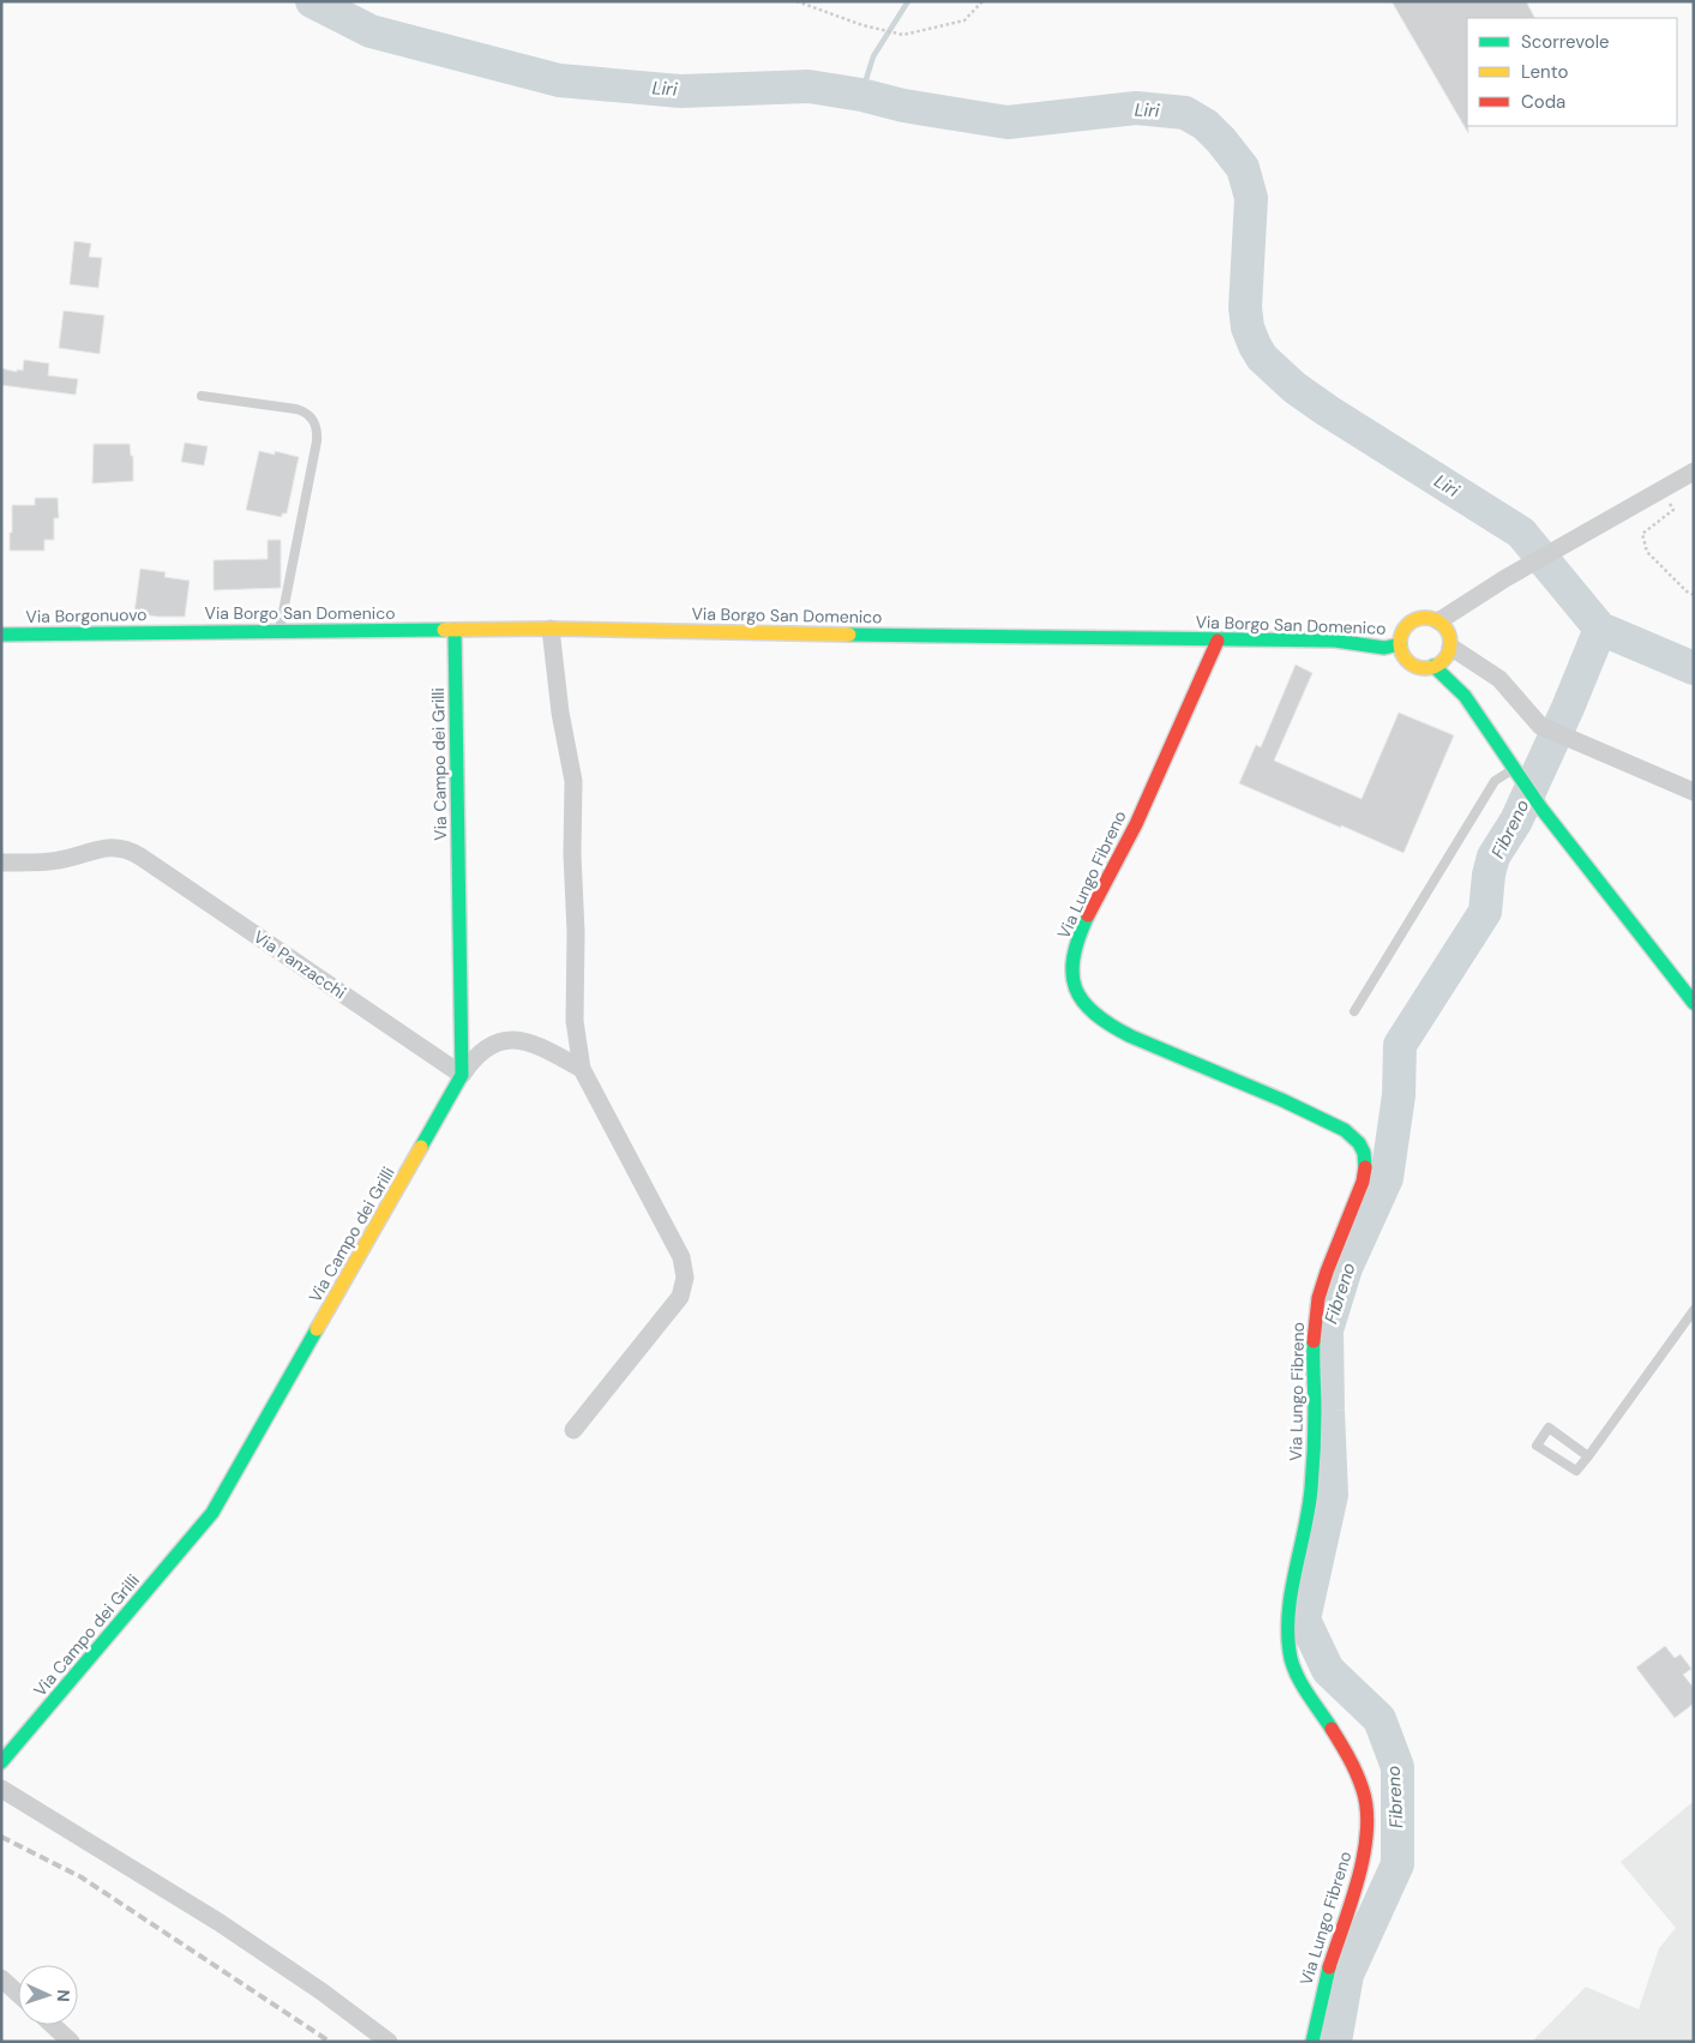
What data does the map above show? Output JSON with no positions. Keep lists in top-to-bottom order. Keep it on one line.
{"streets":{"street":["Via Borgo San Domenico","Via Borgonuovo","Via Campo dei Grilli","Via Lungo Fibreno","Via Panzacchi"]},"crossings":[["Via Borgo San Domenico","Via Borgonuovo"],["Via Borgo San Domenico","Via Campo dei Grilli"],["Via Borgo San Domenico","Via Lungo Fibreno"],["Via Campo dei Grilli","Via Panzacchi"]],"water":["Liri","Fibreno"],"legend":["Scorrevole","Lento","Coda"],"north":"right"}
